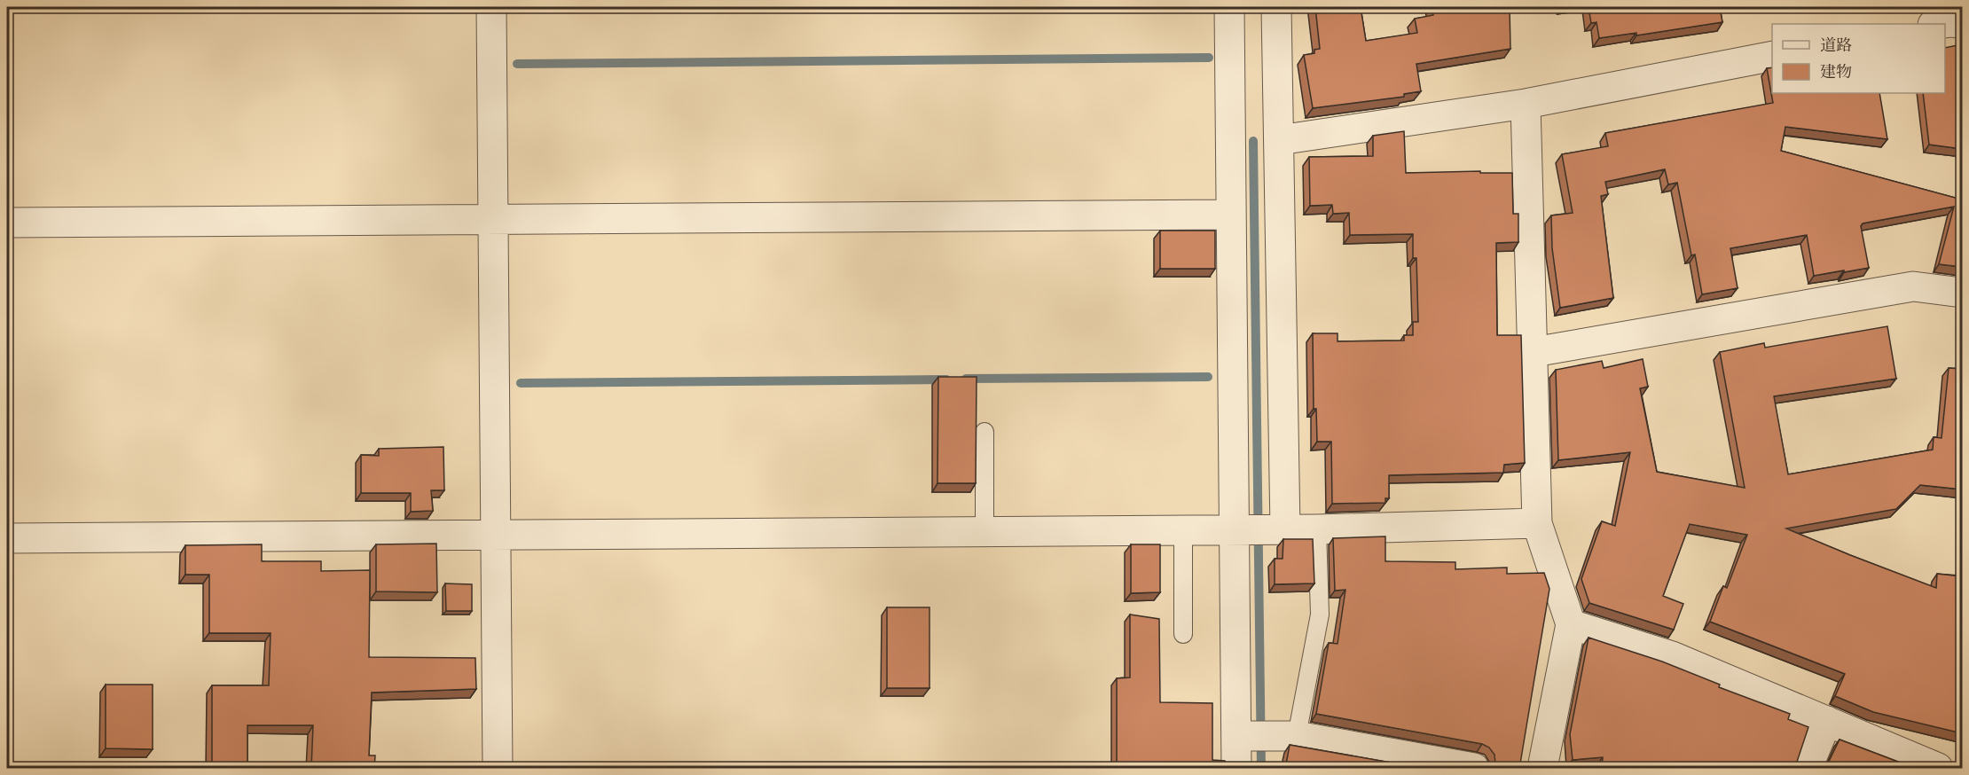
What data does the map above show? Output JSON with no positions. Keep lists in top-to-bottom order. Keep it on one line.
{"legend":["道路","建物"]}
